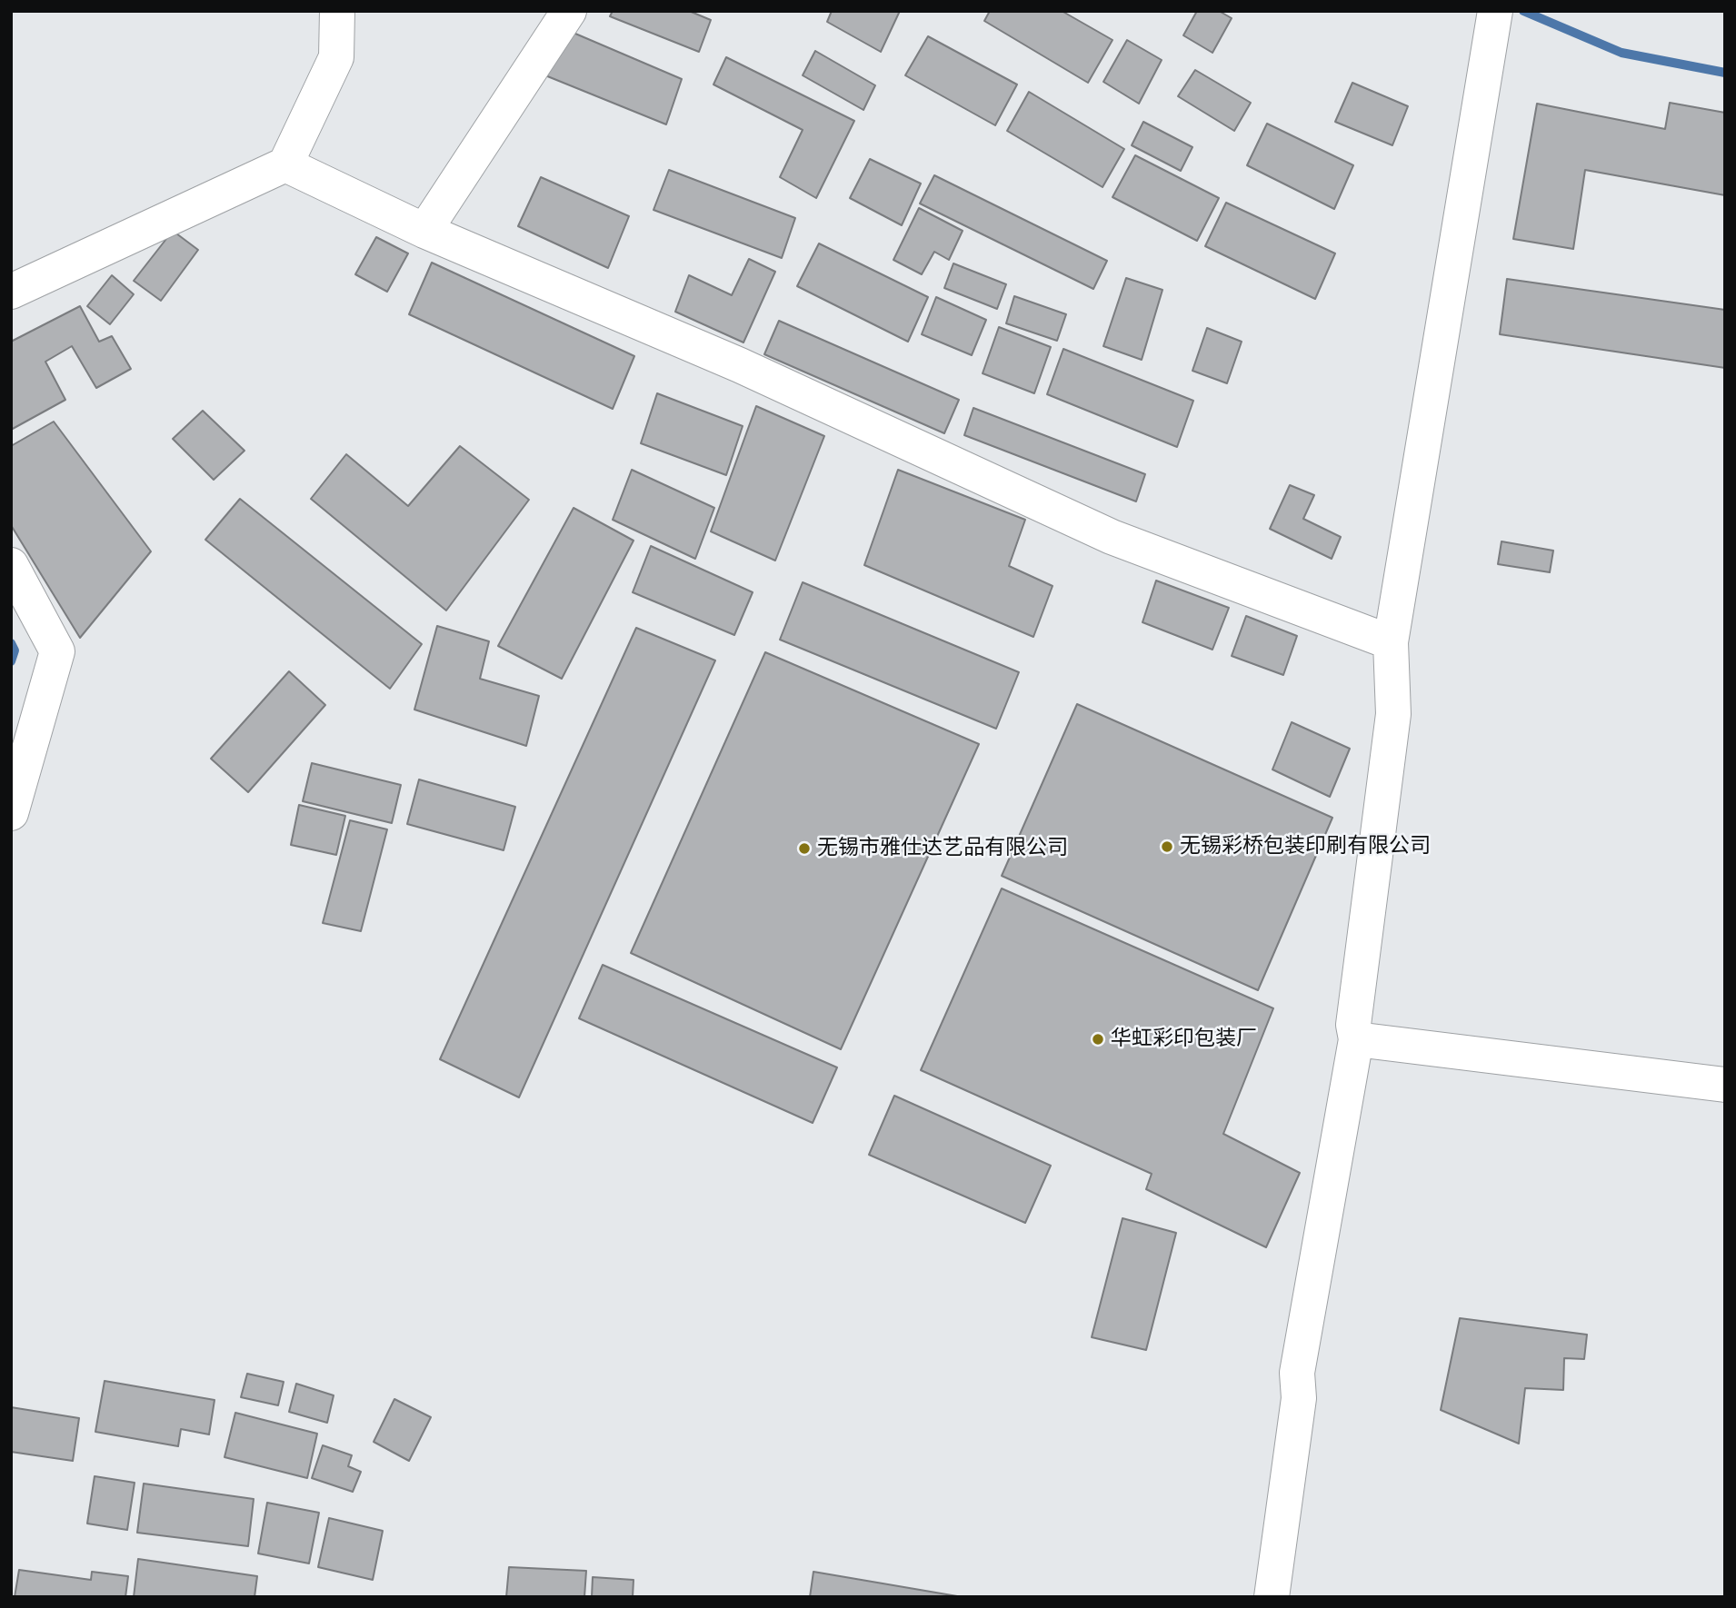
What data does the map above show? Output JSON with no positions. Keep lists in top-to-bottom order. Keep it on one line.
{"places":["无锡彩桥包装印刷有限公司","无锡市雅仕达艺品有限公司","华虹彩印包装厂"]}
